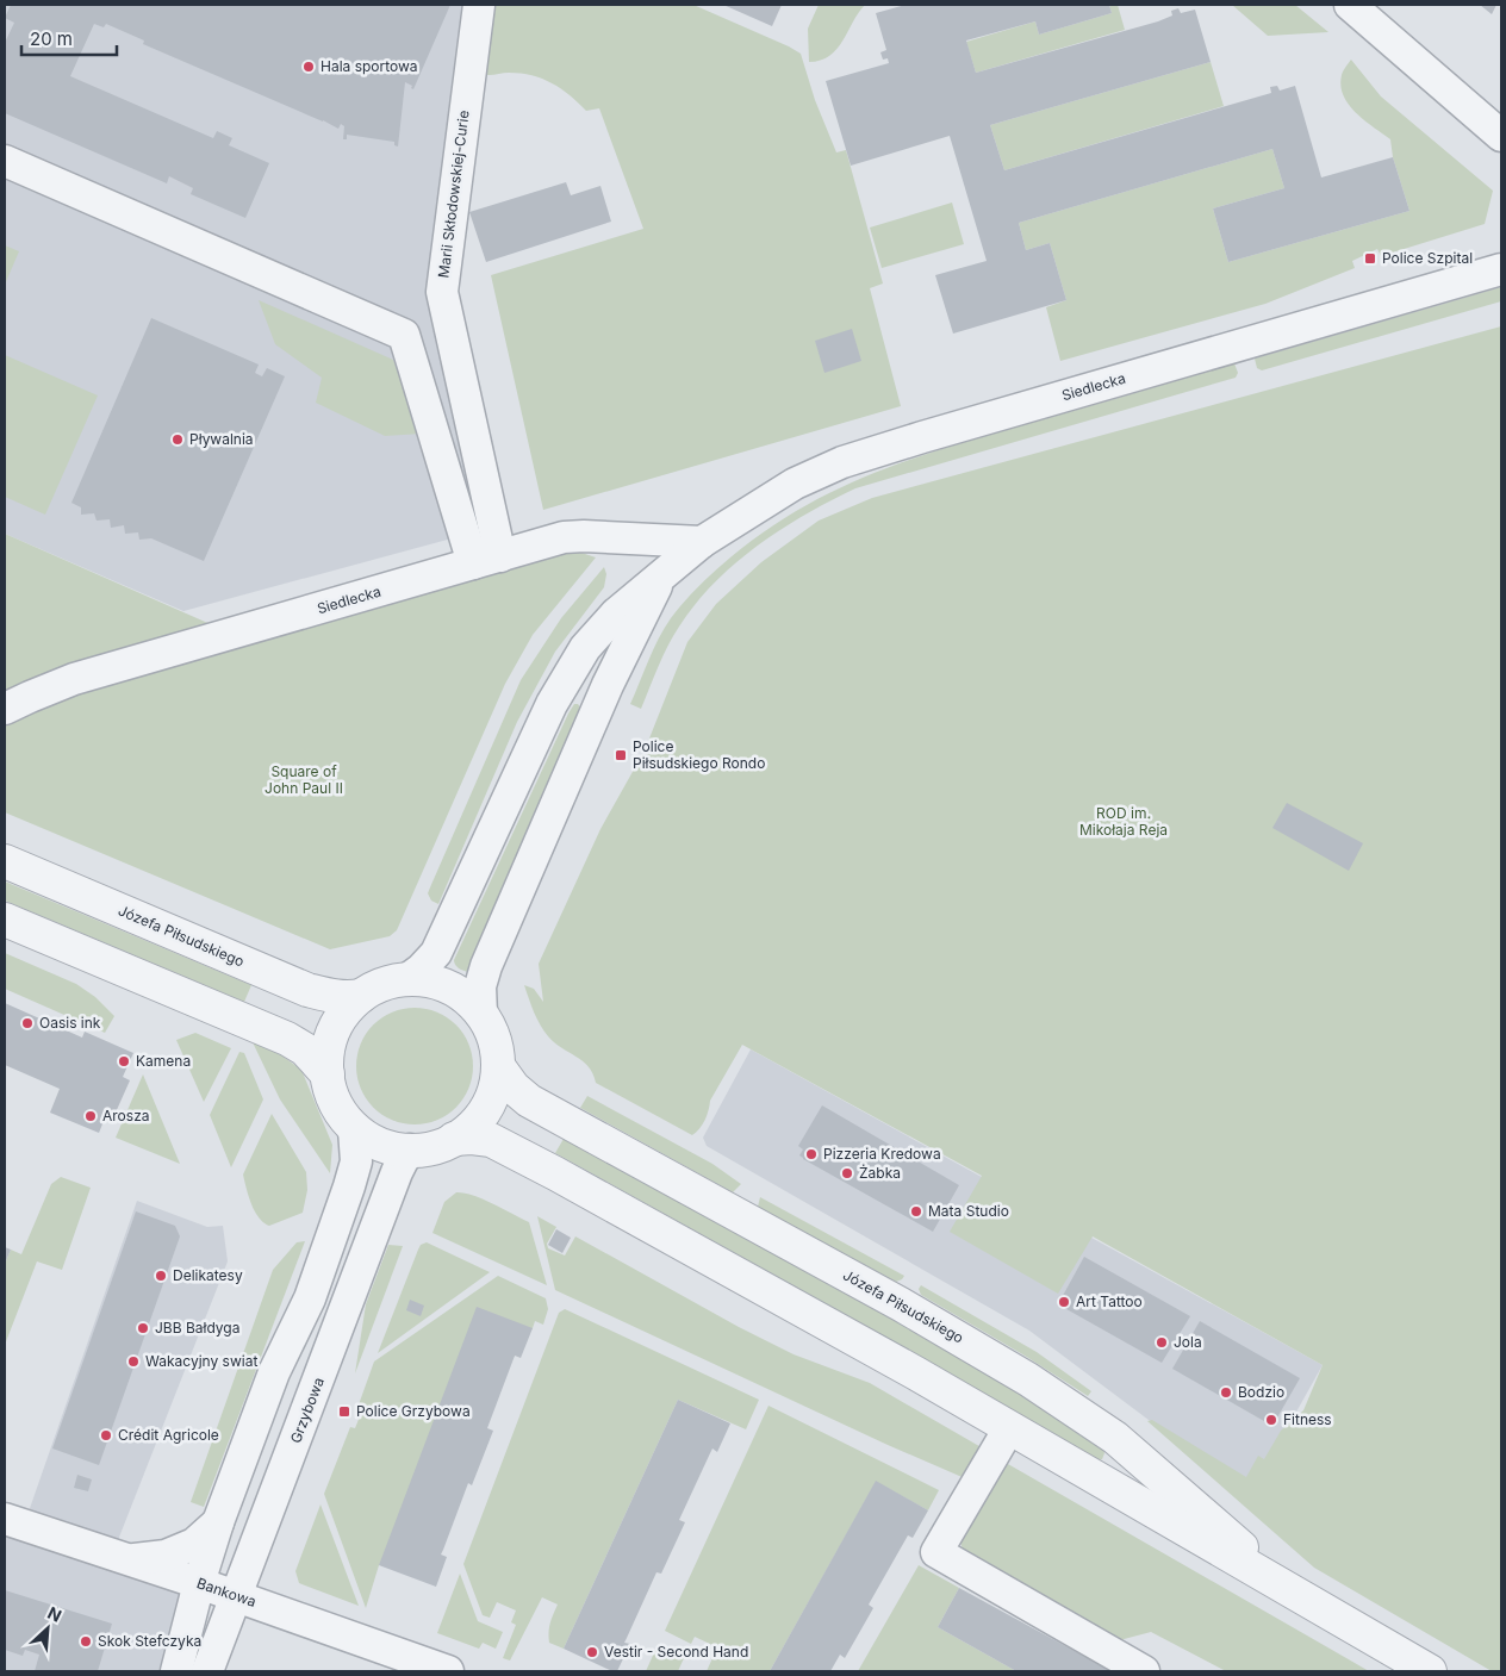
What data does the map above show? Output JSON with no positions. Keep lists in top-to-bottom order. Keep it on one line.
{"streets":{"street":["Marii Skłodowskiej-Curie","Siedlecka","Józefa Piłsudskiego","Grzybowa","Bankowa"]},"crossings":[["Marii Skłodowskiej-Curie","Siedlecka"],["Siedlecka","Józefa Piłsudskiego"],["Siedlecka","Grzybowa"],["Józefa Piłsudskiego","Grzybowa"],["Grzybowa","Bankowa"]],"parks":["Square of John Paul II","ROD im. Mikołaja Reja"],"places":{"other":["Hala sportowa","Pływalnia","Oasis ink","Kamena","Arosza","Pizzeria Kredowa","Żabka","Mata Studio","Delikatesy","Art Tattoo","JBB Bałdyga","Jola","Wakacyjny swiat","Bodzio","Fitness","Crédit Agricole","Skok Stefczyka","Vestir - Second Hand"],"transit":["Police Szpital","Police Piłsudskiego Rondo","Police Grzybowa"]},"scale_bar":"20 m","north":"top right"}
